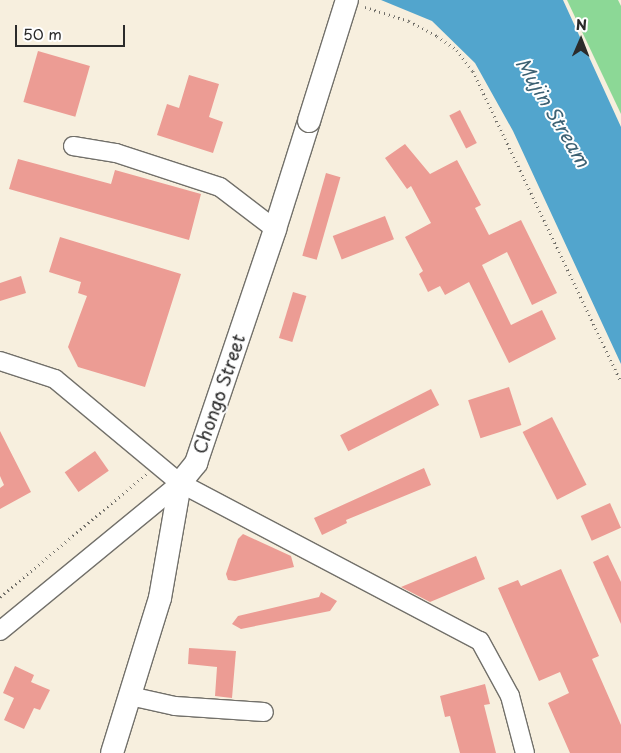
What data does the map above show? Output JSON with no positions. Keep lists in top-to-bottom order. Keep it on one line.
{"streets":{"main road":["Chongo Street"]},"water":["Mujin Stream"],"scale_bar":"50 m","north":"top"}
